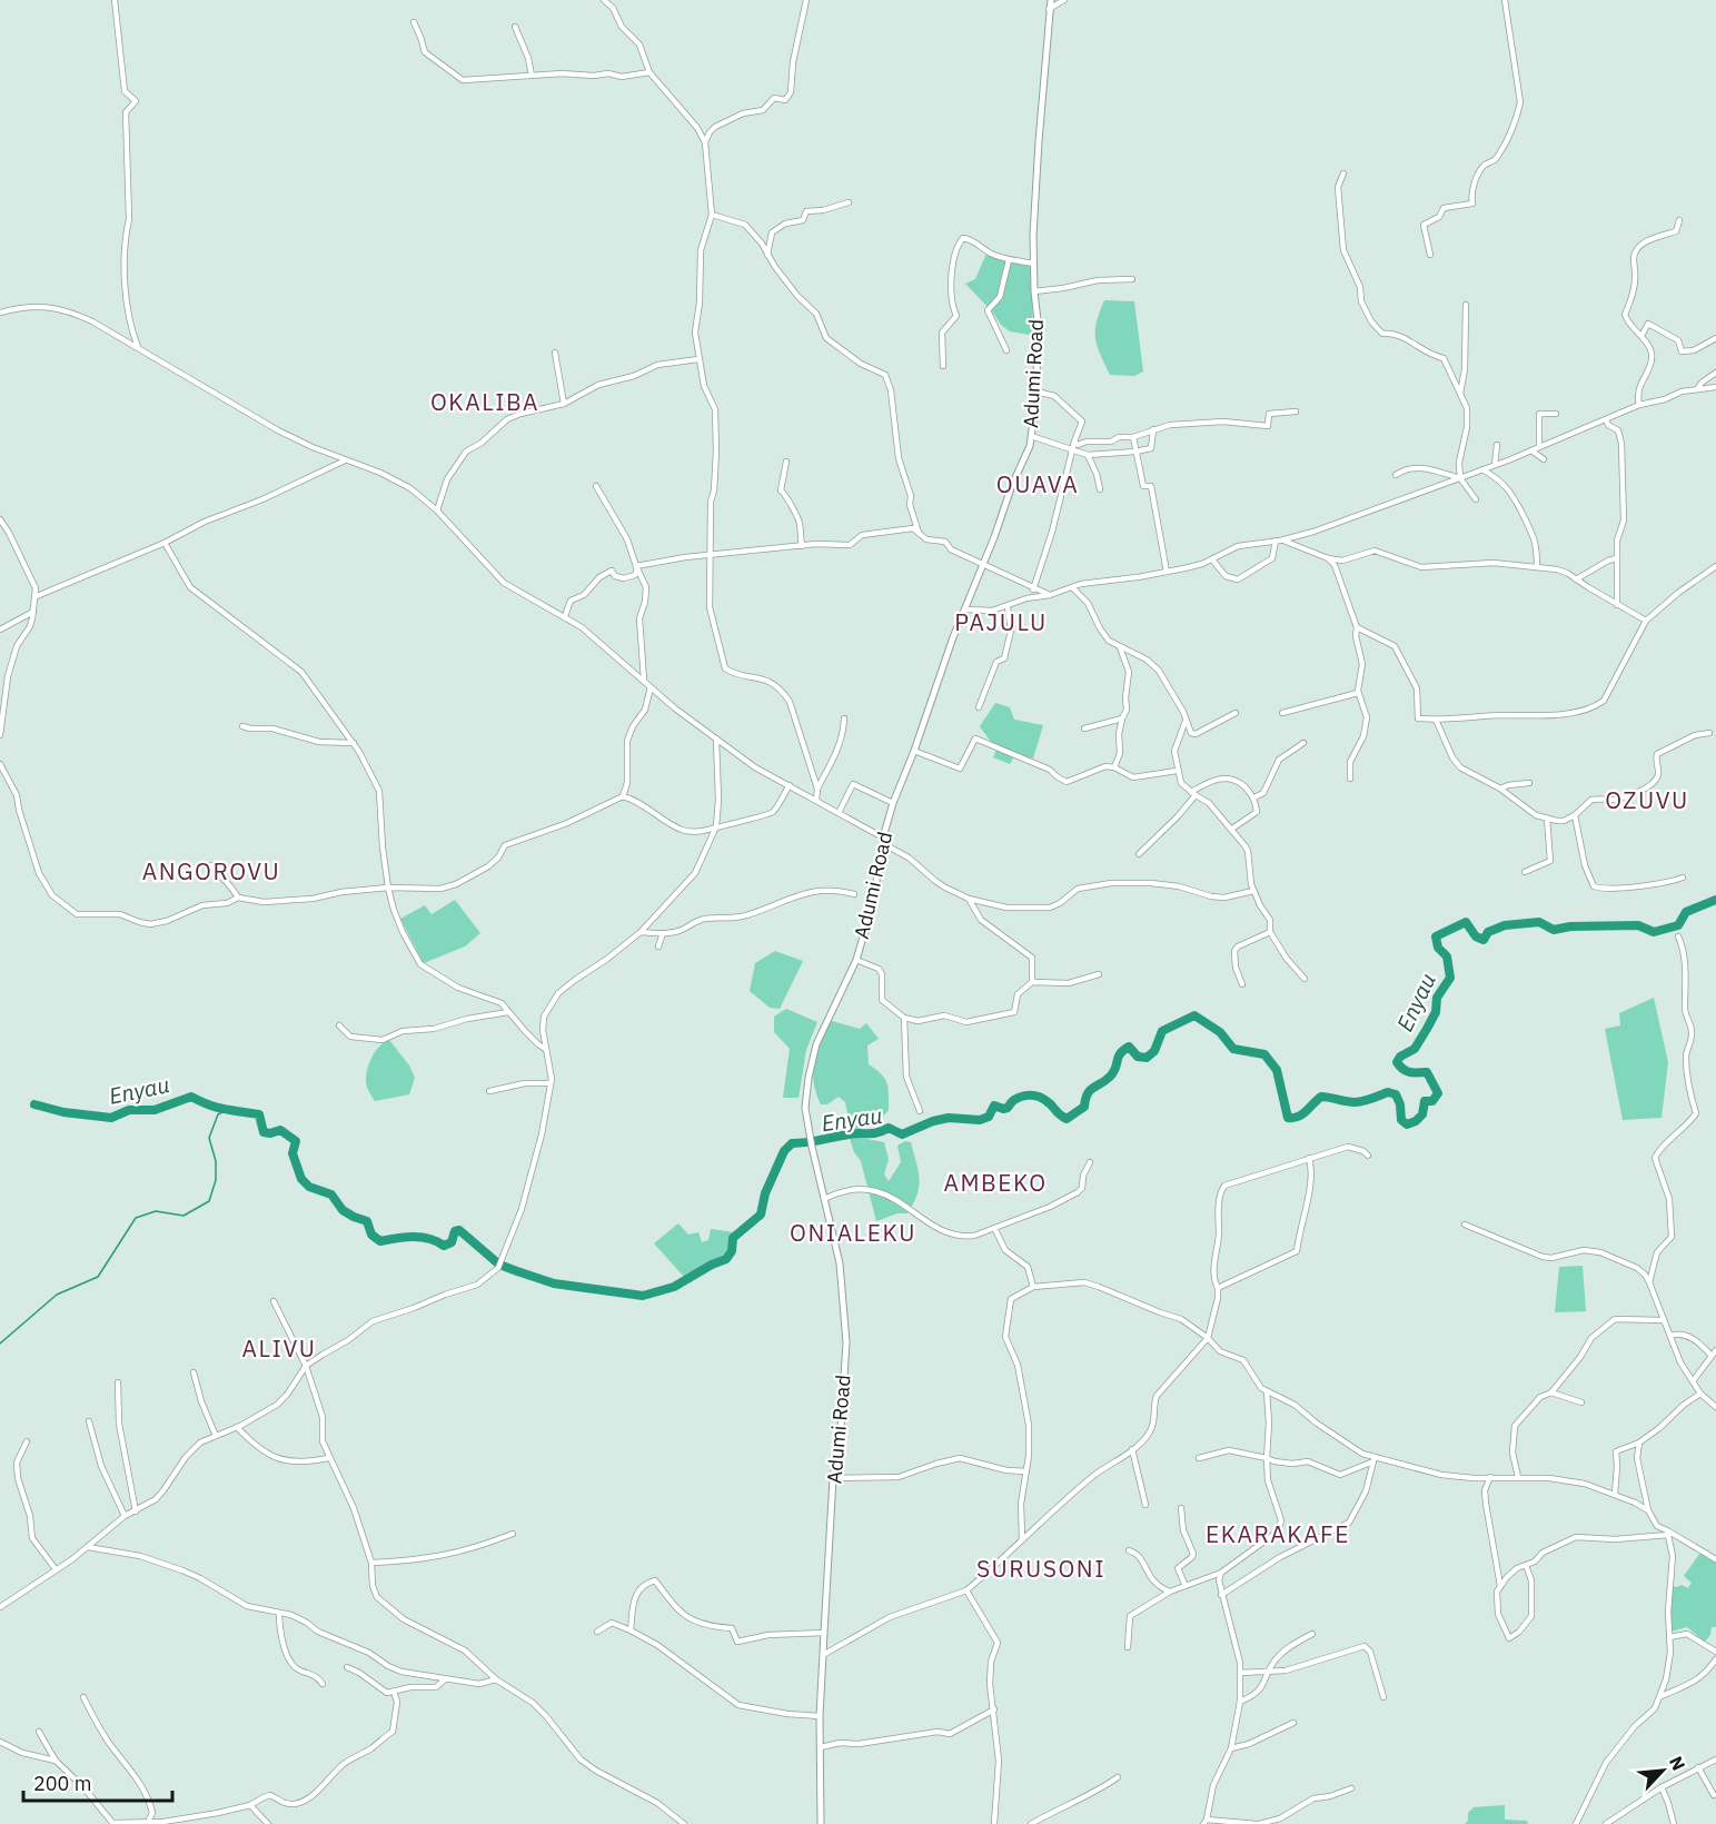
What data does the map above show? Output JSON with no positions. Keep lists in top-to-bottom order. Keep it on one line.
{"streets":{"main road":["Adumi Road"]},"districts":["OKALIBA","OUAVA","PAJULU","OZUVU","ANGOROVU","AMBEKO","ONIALEKU","ALIVU","EKARAKAFE","SURUSONI"],"water":["Enyau"],"scale_bar":"200 m","north":"top right"}
